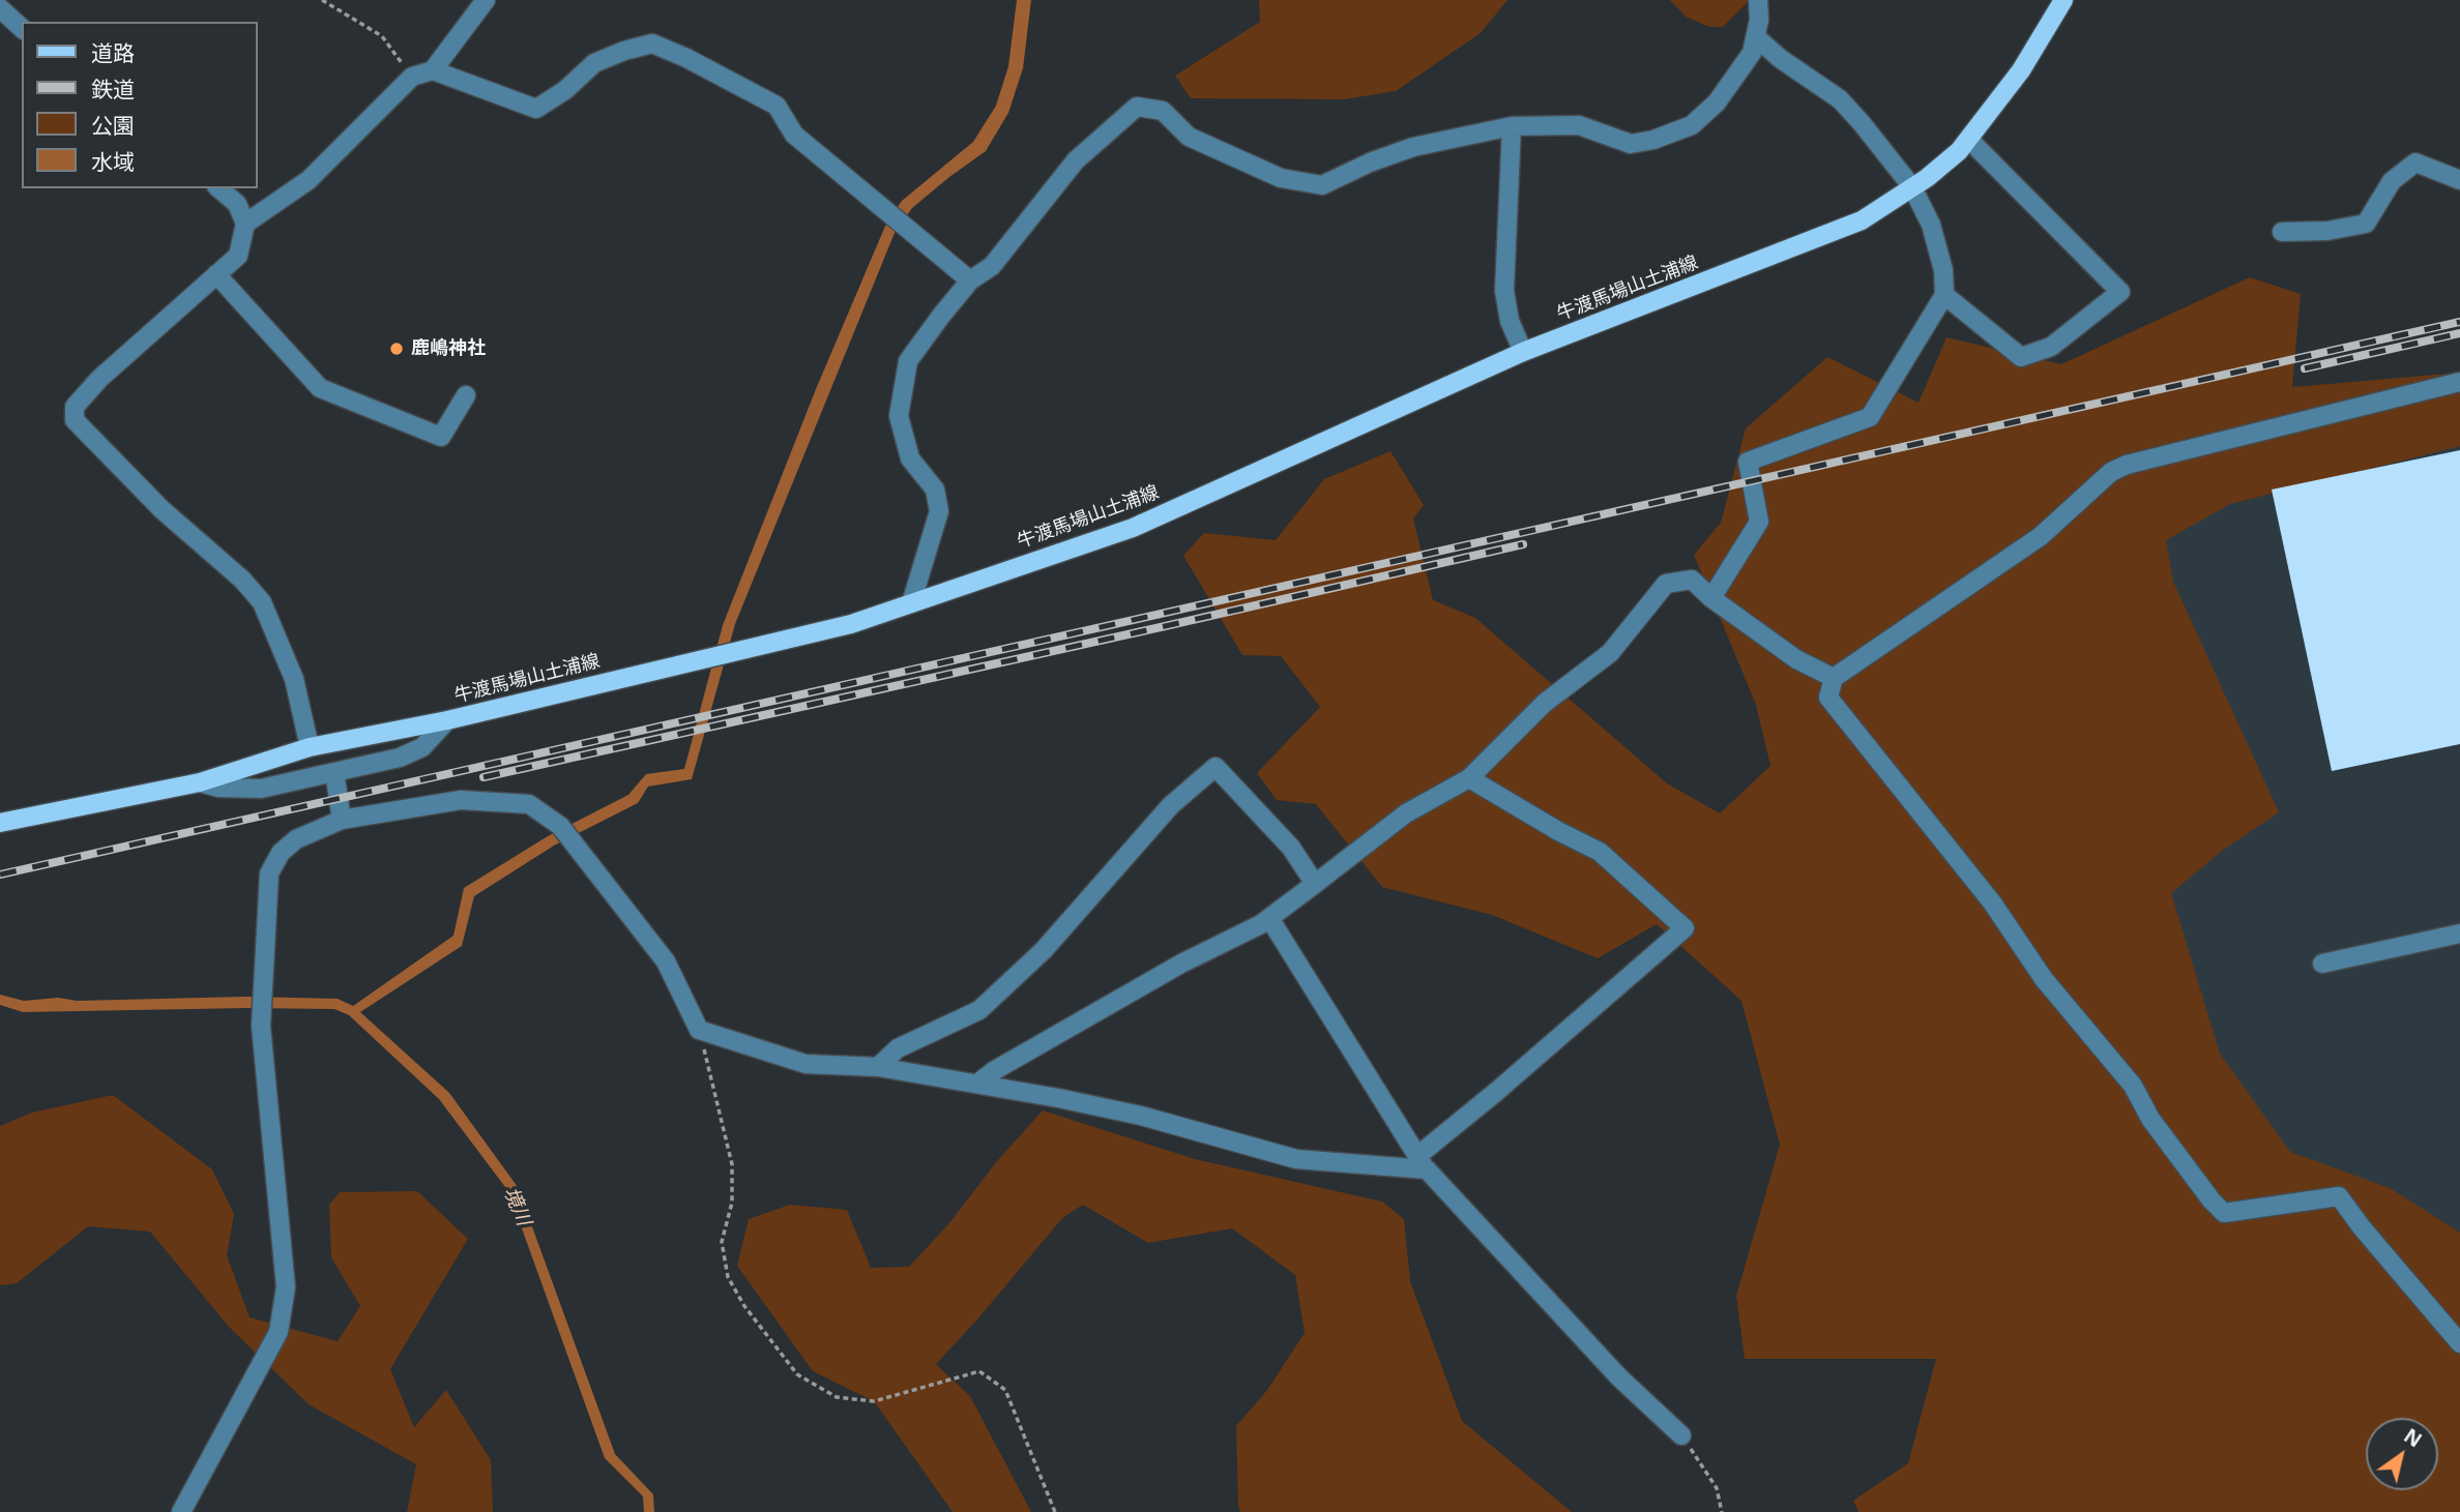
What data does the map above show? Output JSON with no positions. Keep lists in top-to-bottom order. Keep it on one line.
{"streets":{"main road":["牛渡馬場山土浦線"]},"water":["境川"],"places":["鹿嶋神社"],"legend":["道路","鉄道","公園","水域"],"north":"top right"}
